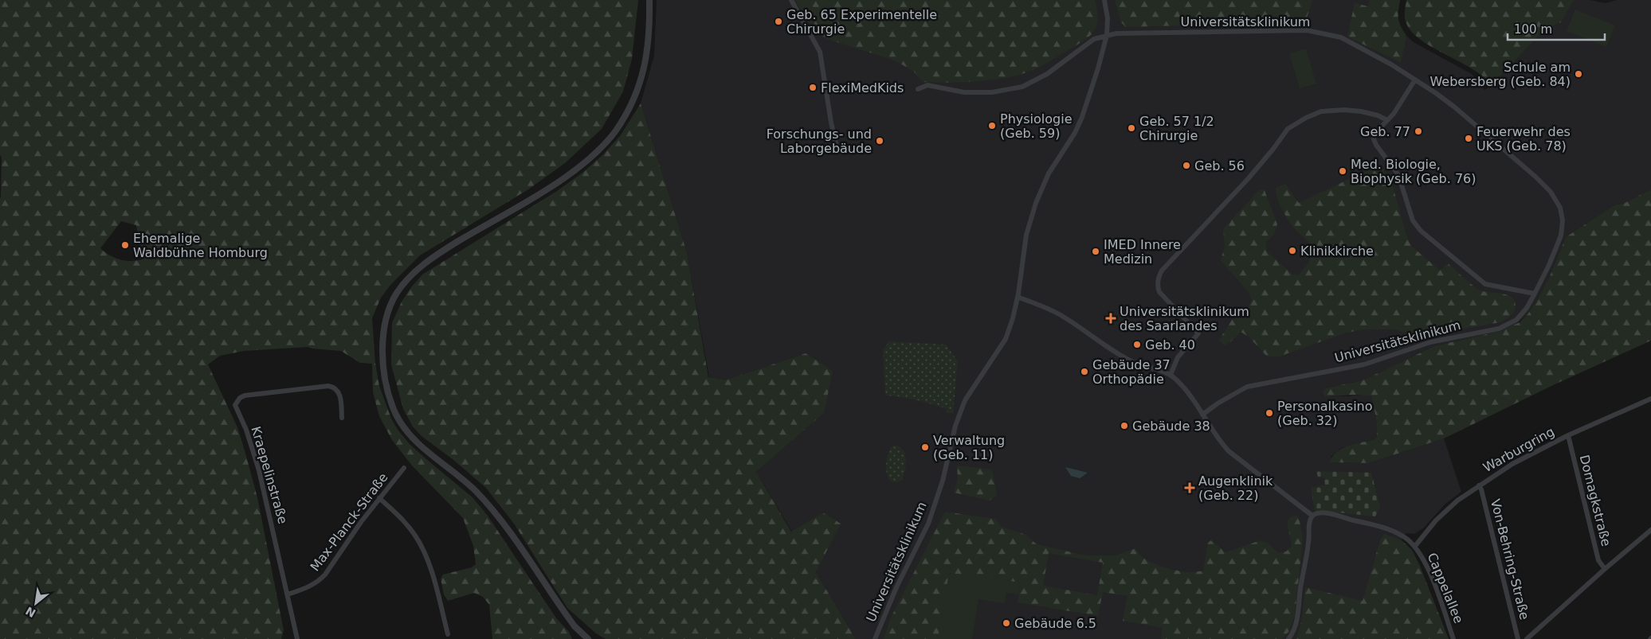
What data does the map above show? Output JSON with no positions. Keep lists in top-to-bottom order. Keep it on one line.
{"streets":{"street":["Universitätsklinikum","Warburgring","Kraepelinstraße","Domagkstraße","Max-Planck-Straße","Von-Behring-Straße","Cappelallee"]},"crossings":[["Warburgring","Domagkstraße"],["Warburgring","Von-Behring-Straße"],["Warburgring","Cappelallee"],["Kraepelinstraße","Max-Planck-Straße"]],"places":{"other":["Geb. 65 Experimentelle Chirurgie","Schule am Webersberg (Geb. 84)","FlexiMedKids","Physiologie (Geb. 59)","Geb. 57 1/2 Chirurgie","Geb. 77","Feuerwehr des UKS (Geb. 78)","Forschungs- und Laborgebäude","Geb. 56","Med. Biologie, Biophysik (Geb. 76)","Ehemalige Waldbühne Homburg","Klinikkirche","IMED Innere Medizin","Geb. 40","Gebäude 37 Orthopädie","Personalkasino (Geb. 32)","Gebäude 38","Verwaltung (Geb. 11)","Gebäude 6.5"],"health":["Universitätsklinikum des Saarlandes","Augenklinik (Geb. 22)"]},"scale_bar":"100 m","north":"bottom left"}
